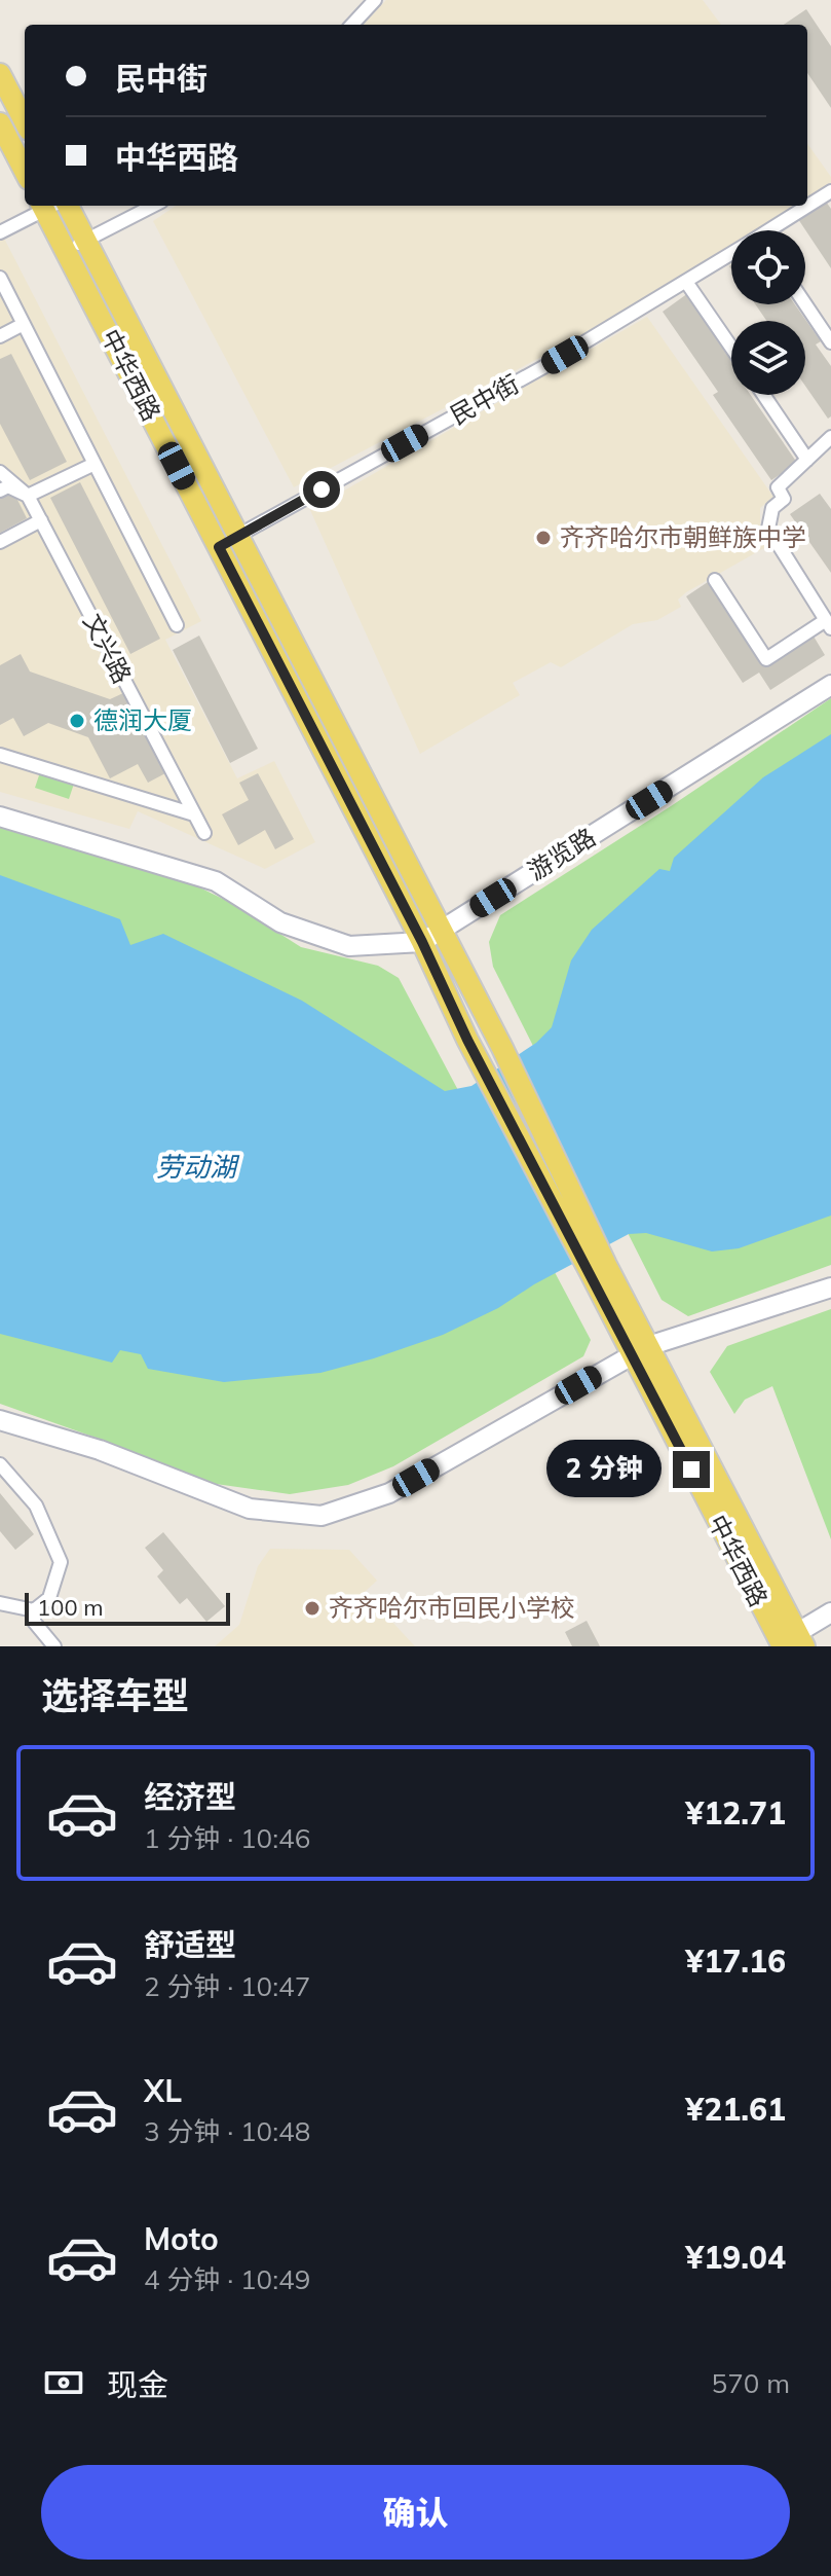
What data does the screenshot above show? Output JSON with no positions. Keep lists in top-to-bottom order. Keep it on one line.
{"streets":{"main road":["中华西路"],"street":["民中街","文兴路","游览路"]},"crossings":[["中华西路","民中街"],["中华西路","游览路"]],"water":["劳动湖"],"places":["齐齐哈尔市朝鲜族中学","德润大厦","齐齐哈尔市回民小学校"],"scale_bar":"100 m","page":{"banner":["民中街","中华西路"],"bubble":"2 分钟","scale":"100 m","heading":"选择车型","list":[{"name":"经济型","note":"1 分钟 · 10:46","value":"¥12.71"},{"name":"舒适型","note":"2 分钟 · 10:47","value":"¥17.16"},{"name":"XL","note":"3 分钟 · 10:48","value":"¥21.61"},{"name":"Moto","note":"4 分钟 · 10:49","value":"¥19.04"}],"pay":["现金","570 m"],"buttons":"确认"}}
